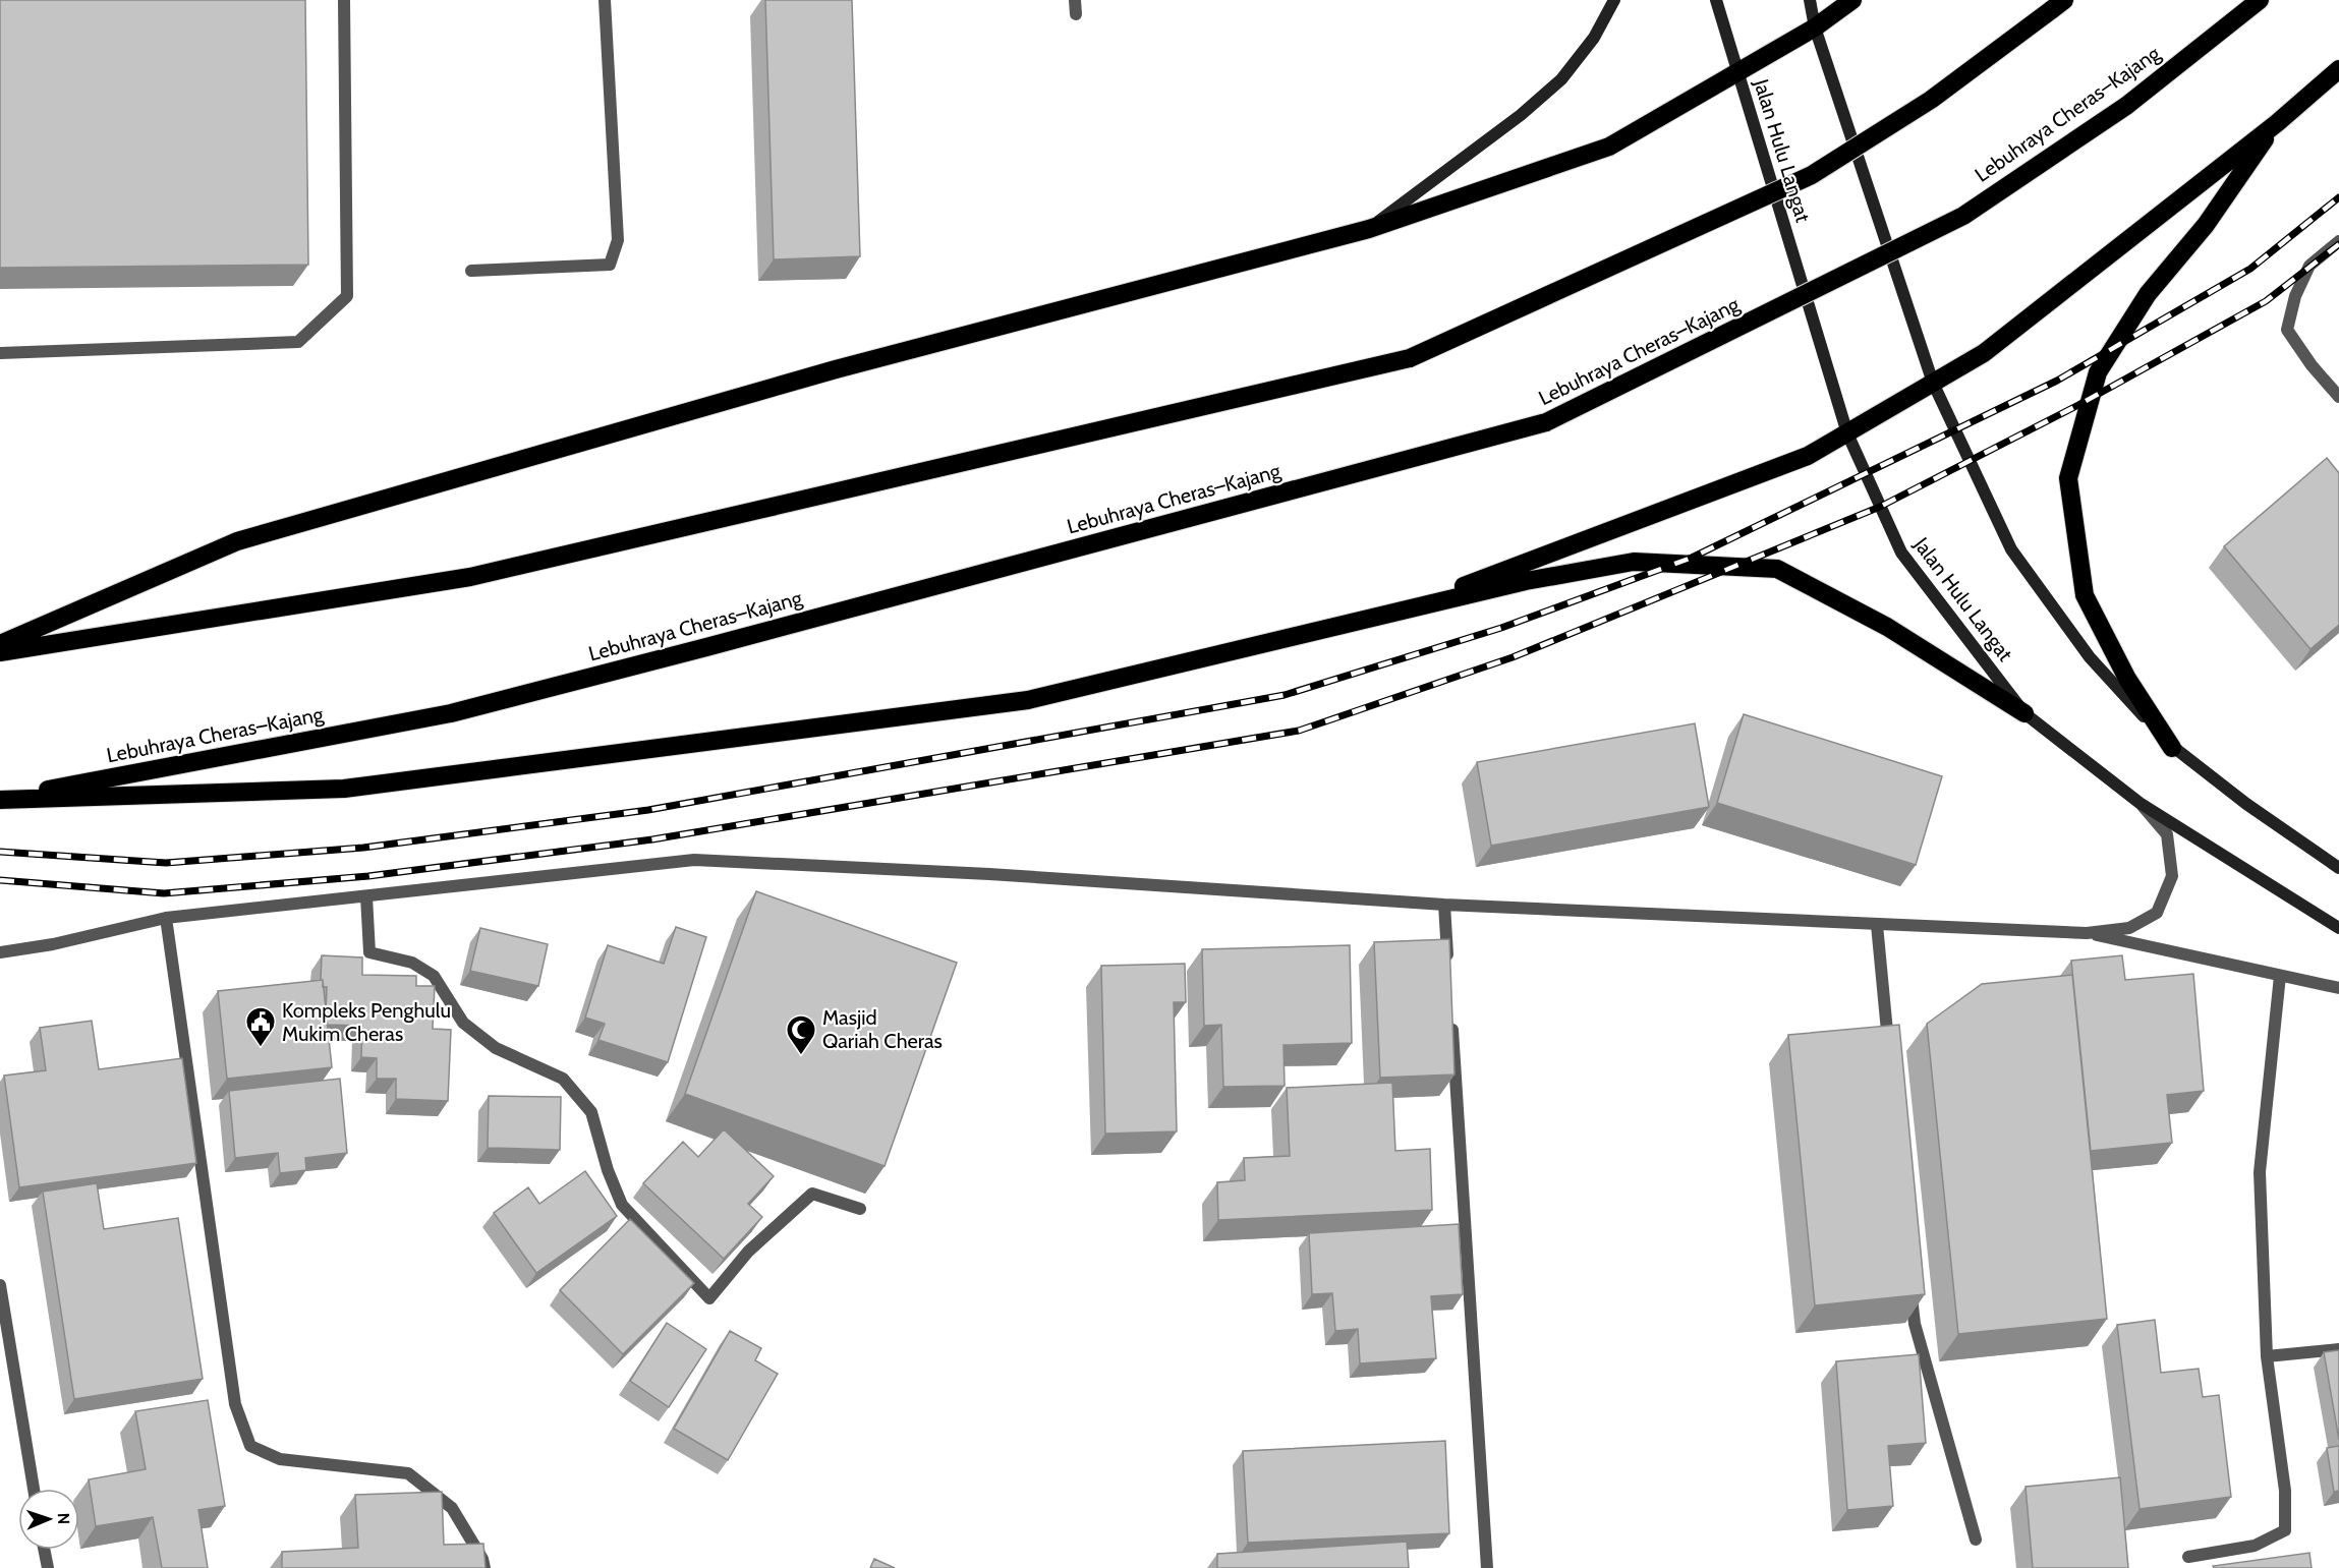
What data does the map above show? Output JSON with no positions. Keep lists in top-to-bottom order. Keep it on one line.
{"streets":{"highway":["Lebuhraya Cheras–Kajang"],"main road":["Jalan Hulu Langat"]},"places":{"public building":["Kompleks Penghulu Mukim Cheras"],"mosque":["Masjid Qariah Cheras"]},"north":"right"}
